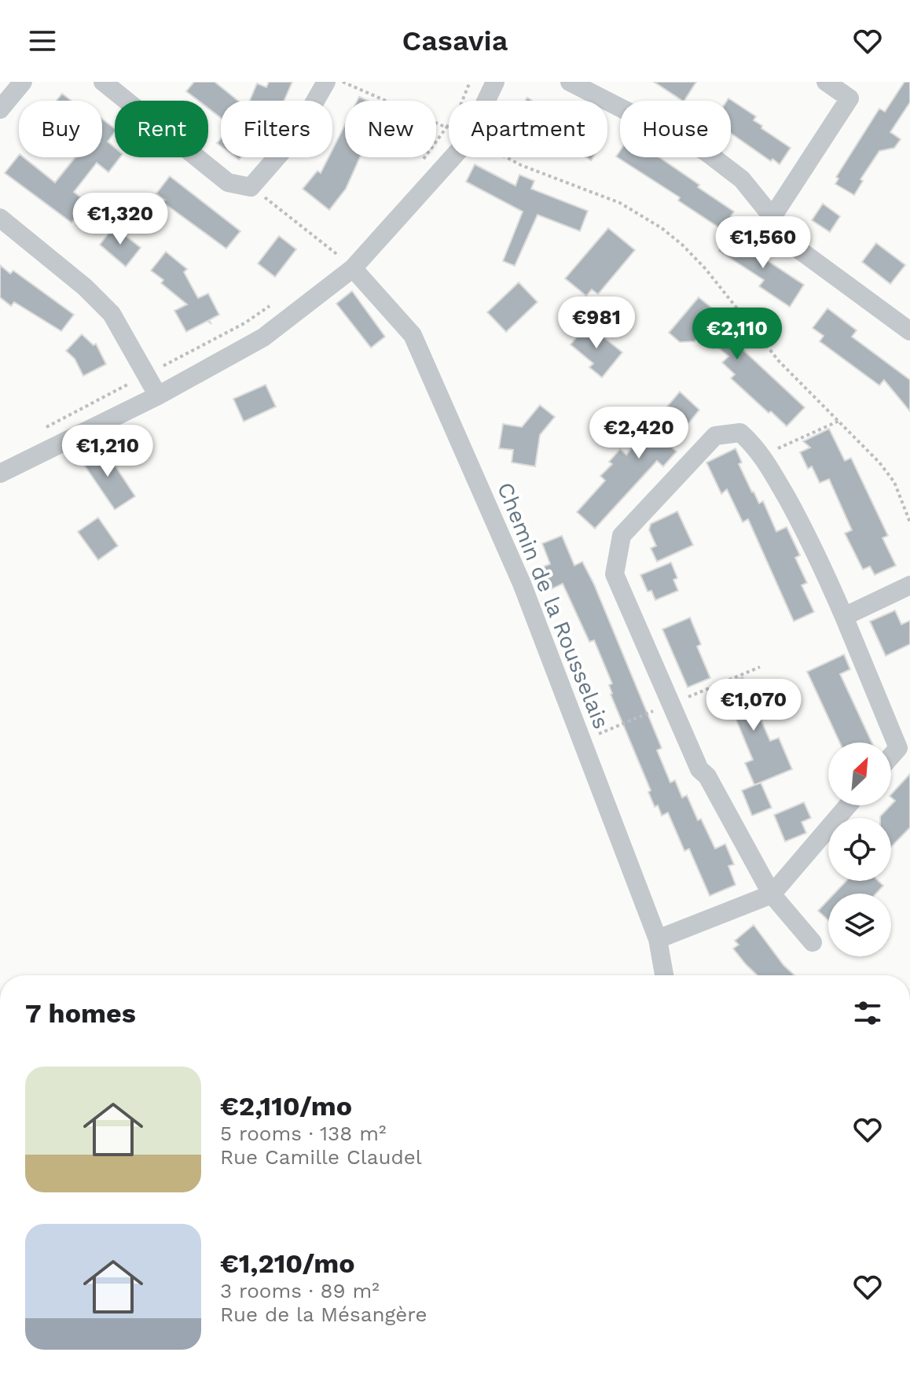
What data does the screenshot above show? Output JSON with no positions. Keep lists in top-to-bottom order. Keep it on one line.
{"streets":{"street":["Chemin de la Rousselais"]},"north":"top right","page":{"header":"Casavia","chip":["Buy","Rent","Filters","New","Apartment","House"],"price":["€1,320","€1,560","€981","€2,110","€2,420","€1,210","€1,070"],"heading":"7 homes","list":[{"name":"€2,110/mo","note":"5 rooms · 138 m² · Rue Camille Claudel"},{"name":"€1,210/mo","note":"3 rooms · 89 m² · Rue de la Mésangère"}]}}
